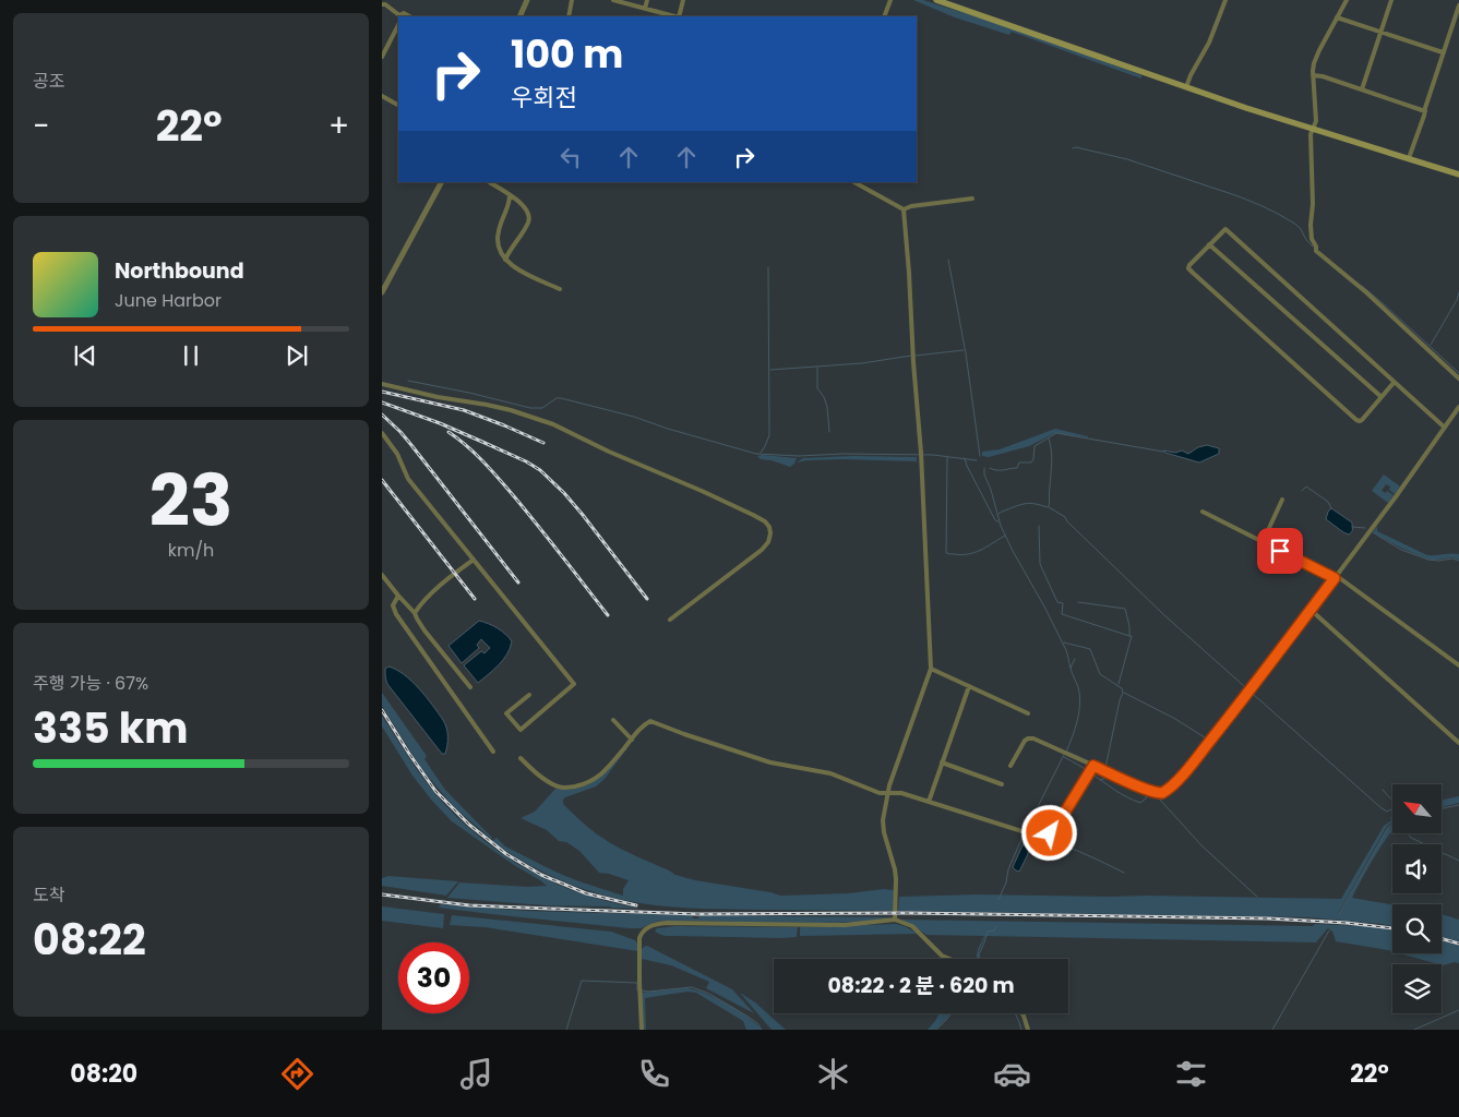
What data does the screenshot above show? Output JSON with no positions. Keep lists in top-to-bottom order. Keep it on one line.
{"north":"top left","page":{"tile":["공조",["23","km/h"],["주행 가능 · 67%","335 km"],["도착","08:22"]],"turn":["100 m","우회전"],"heat":["−","22°","+"],"song":["Northbound","June Harbor"],"limit":"30","trip":"08:22 · 2 분 · 620 m","tabs":["08:20","22°"]}}
